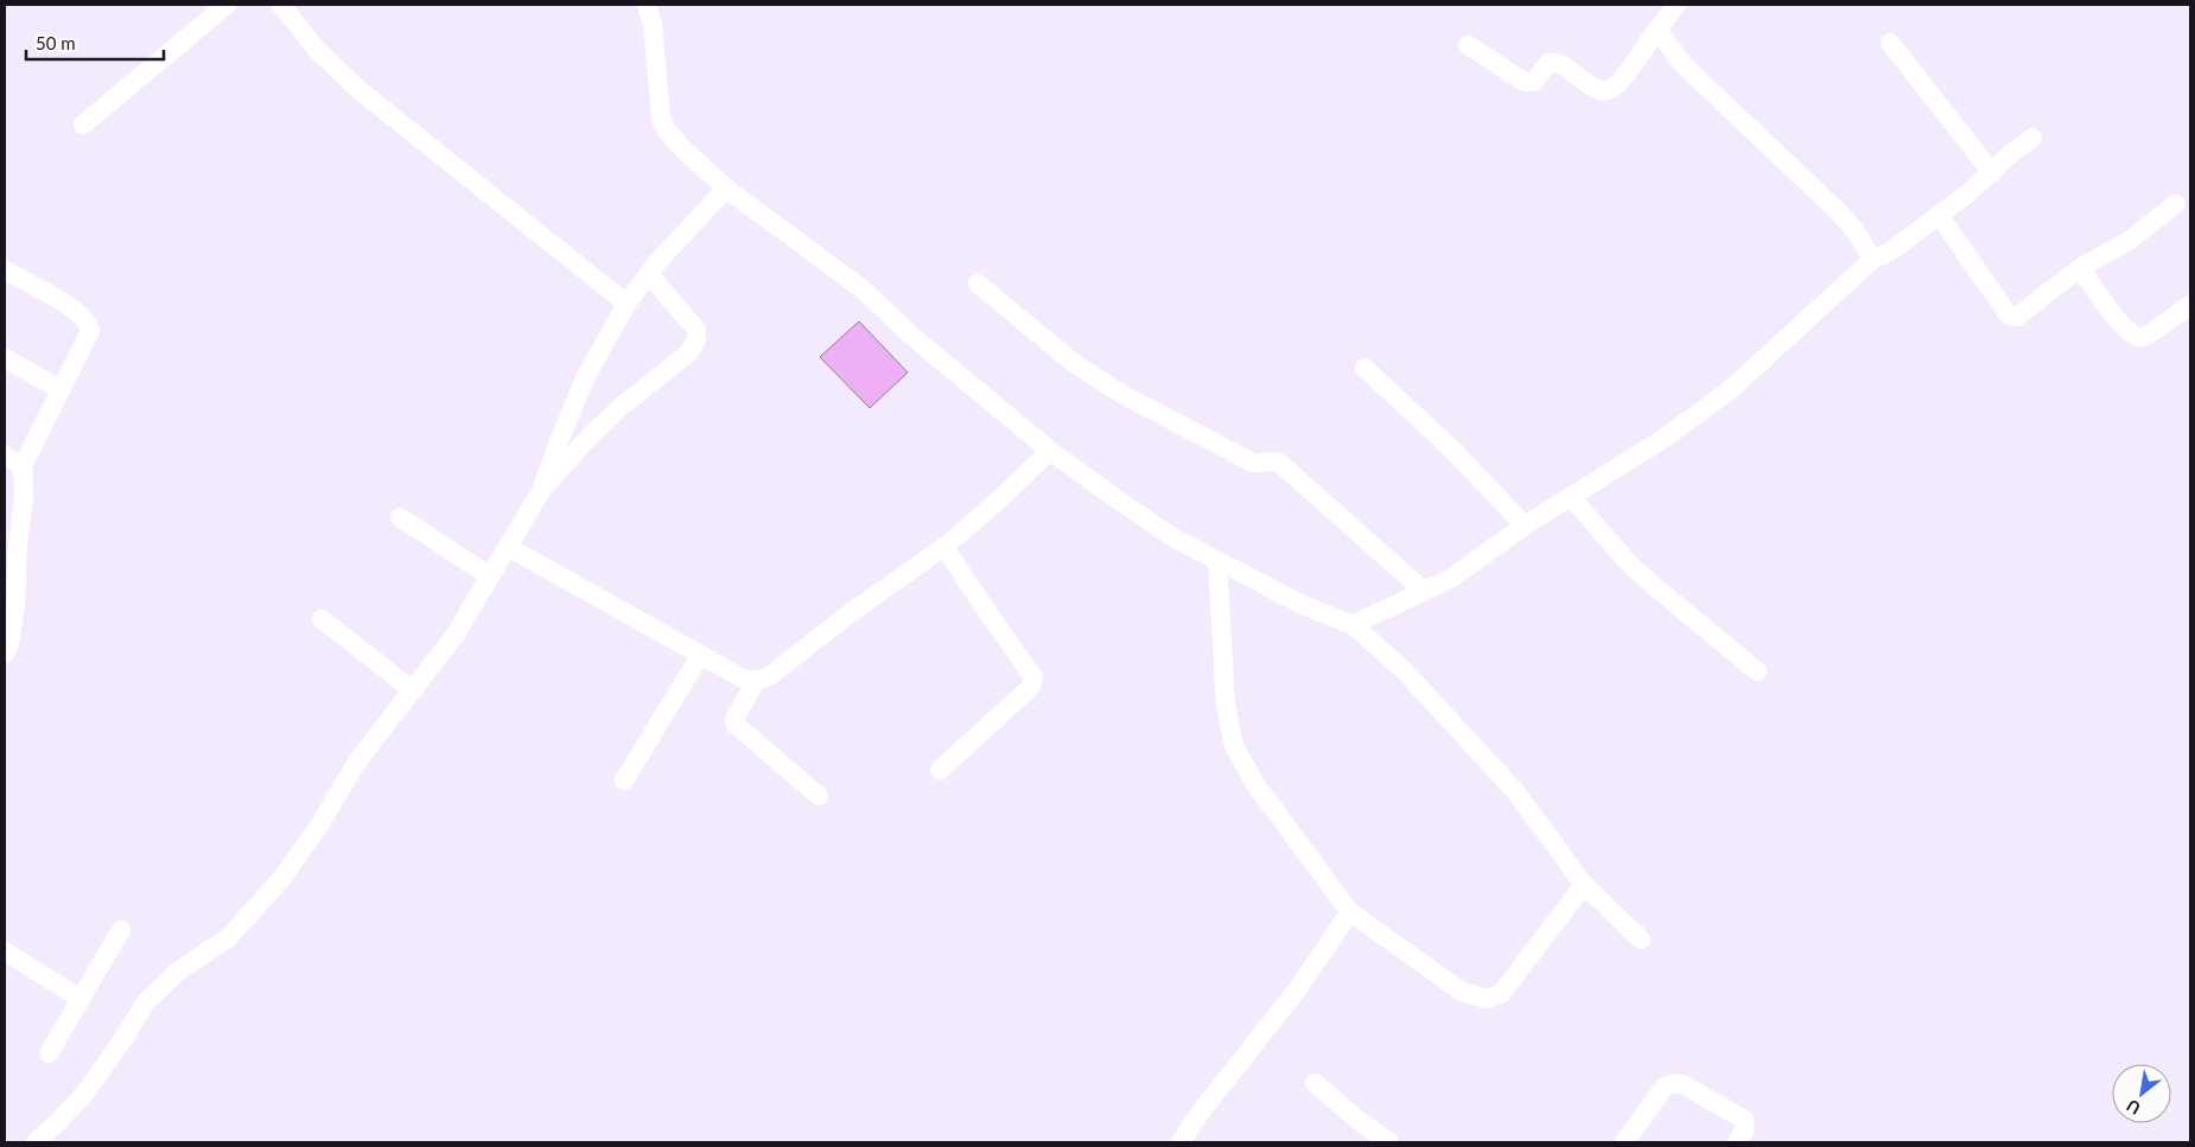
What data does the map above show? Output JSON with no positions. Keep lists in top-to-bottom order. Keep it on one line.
{"scale_bar":"50 m","north":"bottom left"}
